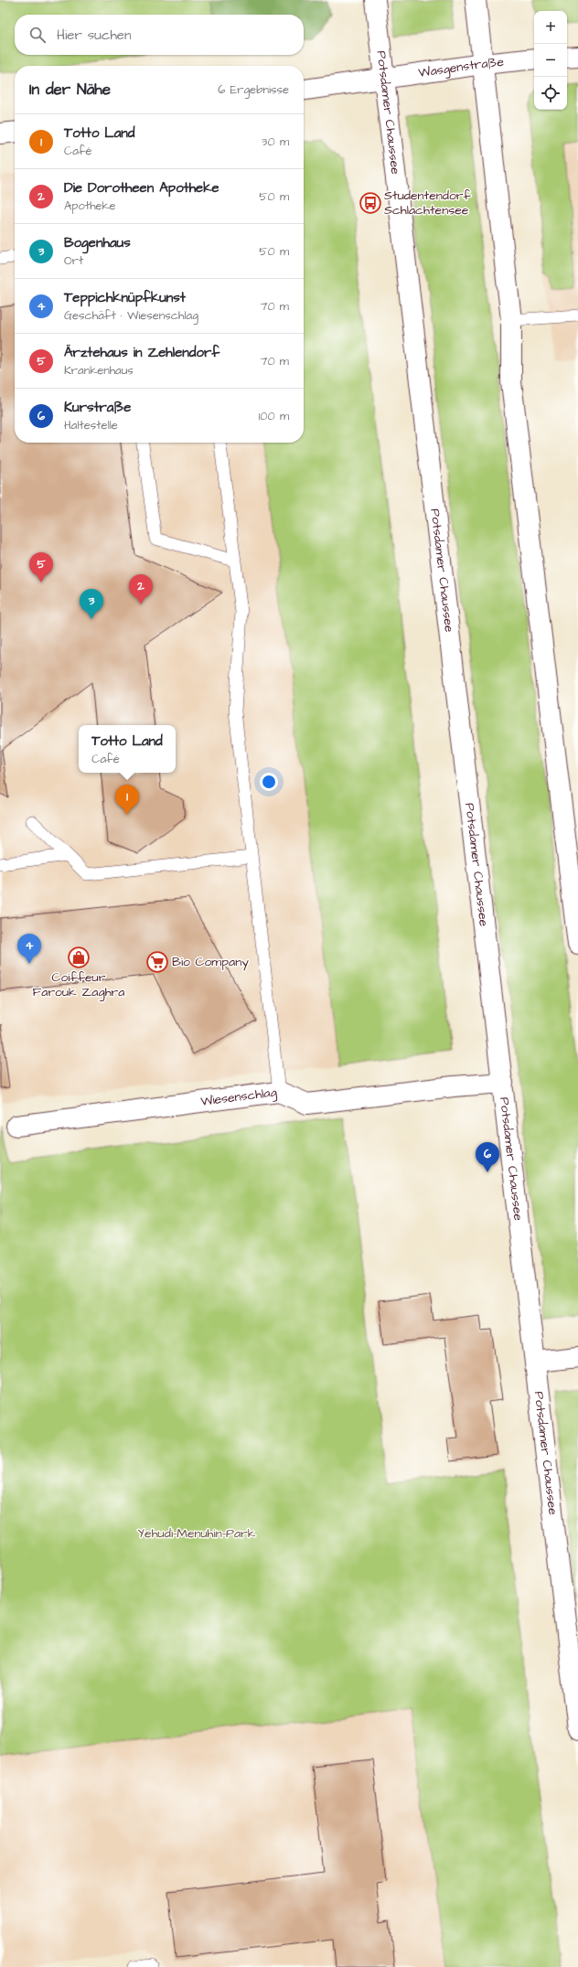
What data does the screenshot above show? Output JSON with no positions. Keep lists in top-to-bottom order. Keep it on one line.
{"streets":{"main road":["Wasgenstraße","Potsdamer Chaussee","Wiesenschlag"]},"crossings":[["Wasgenstraße","Potsdamer Chaussee"],["Potsdamer Chaussee","Wiesenschlag"]],"parks":["Yehudi-Menuhin-Park"],"places":{"bus stop":["Studentendorf Schlachtensee"],"shop":["Coiffeur Farouk Zaghra"],"supermarket":["Bio Company"]},"page":{"map_buttons":["+","−"],"search":"Hier suchen","heading":["In der Nähe","6 Ergebnisse"],"list":[{"mark":"1","name":"Totto Land","note":"Café","value":"30 m"},{"mark":"2","name":"Die Dorotheen Apotheke","note":"Apotheke","value":"50 m"},{"mark":"3","name":"Bogenhaus","note":"Ort","value":"50 m"},{"mark":"4","name":"Teppichknüpfkunst","note":"Geschäft · Wiesenschlag","value":"70 m"},{"mark":"5","name":"Ärztehaus in Zehlendorf","note":"Krankenhaus","value":"70 m"},{"mark":"6","name":"Kurstraße","note":"Haltestelle","value":"100 m"}],"pins":["5","2","3","1","4","6"],"popup":["Totto Land","Café"]}}
